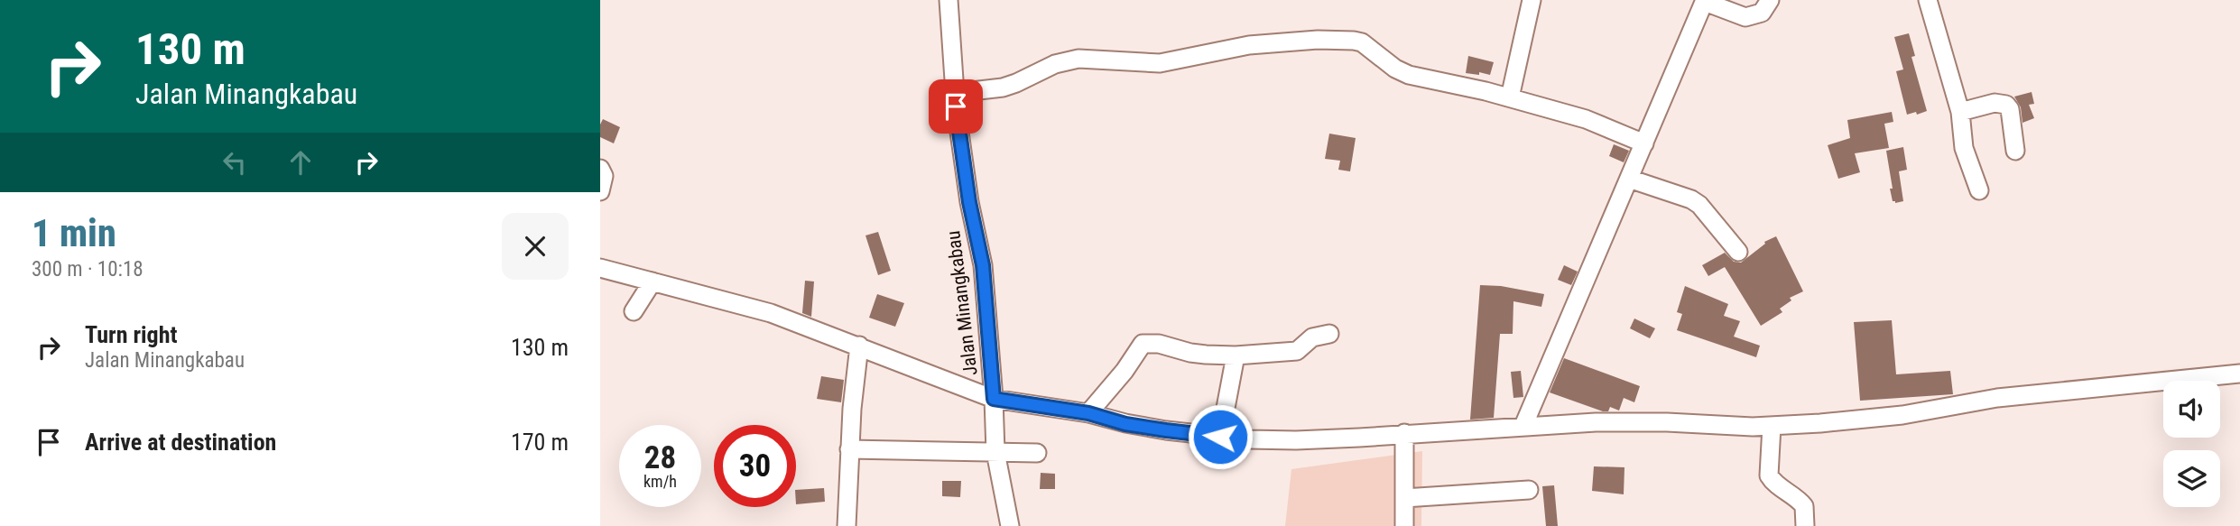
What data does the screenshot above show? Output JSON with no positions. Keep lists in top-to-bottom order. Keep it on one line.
{"streets":{"street":["Jalan Minangkabau"]},"page":{"turn":["130 m","Jalan Minangkabau"],"heading":["1 min","300 m · 10:18"],"list":[{"name":"Turn right","note":"Jalan Minangkabau","value":"130 m"},{"name":"Arrive at destination","value":"170 m"}],"speed":"28 km/h","limit":"30"}}
